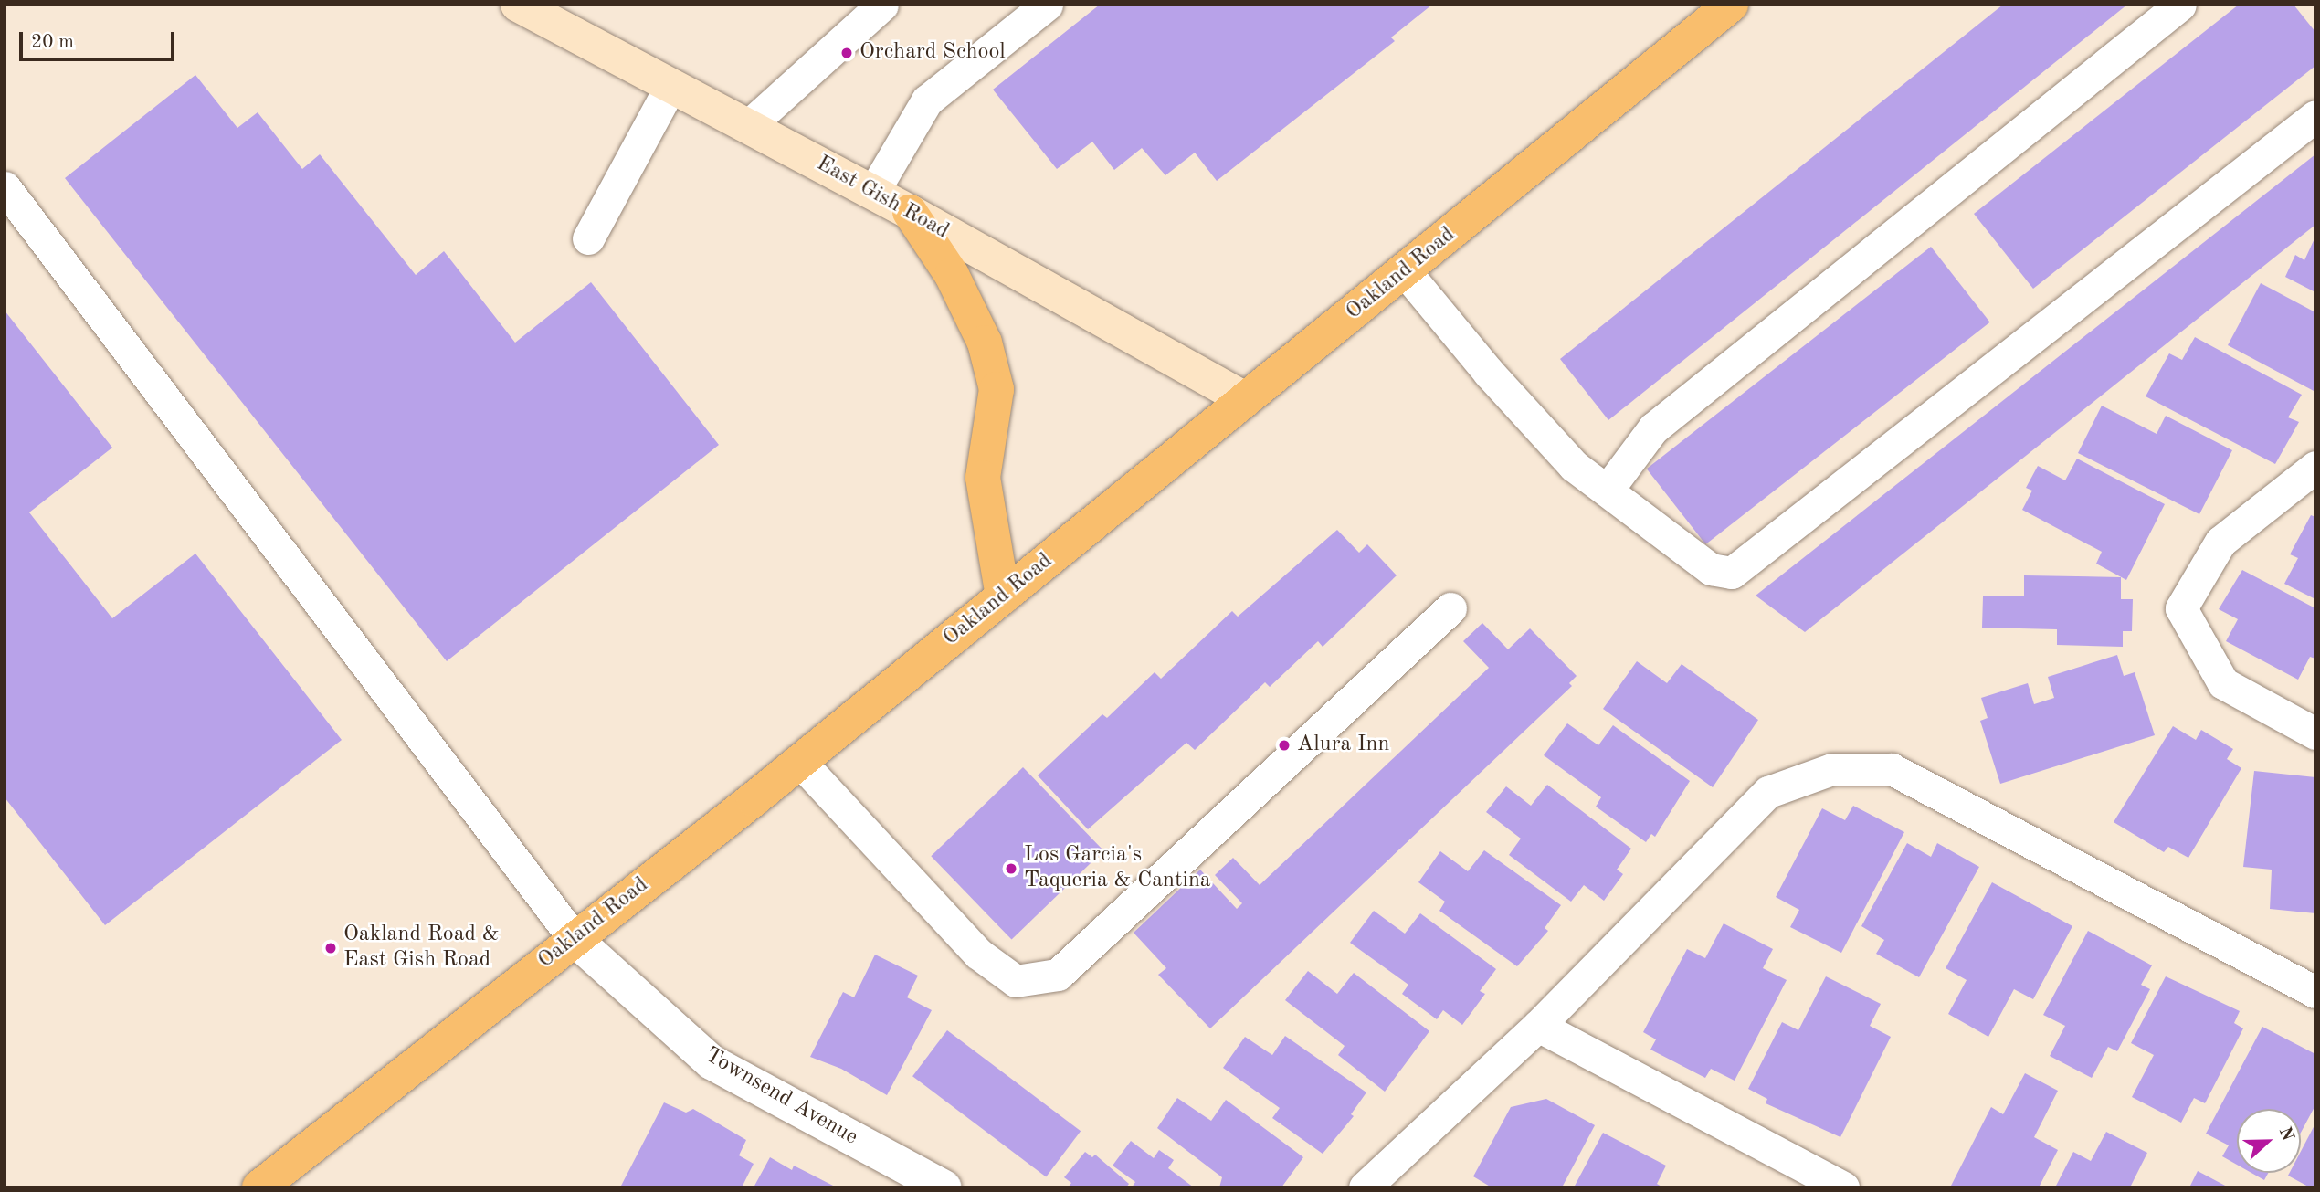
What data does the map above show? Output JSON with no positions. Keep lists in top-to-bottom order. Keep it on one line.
{"streets":{"main road":["East Gish Road","Oakland Road"],"street":["Townsend Avenue"]},"crossings":[["East Gish Road","Oakland Road"],["Oakland Road","Townsend Avenue"]],"places":["Orchard School","Alura Inn","Los Garcia's Taqueria & Cantina","Oakland Road & East Gish Road"],"scale_bar":"20 m","north":"right"}
